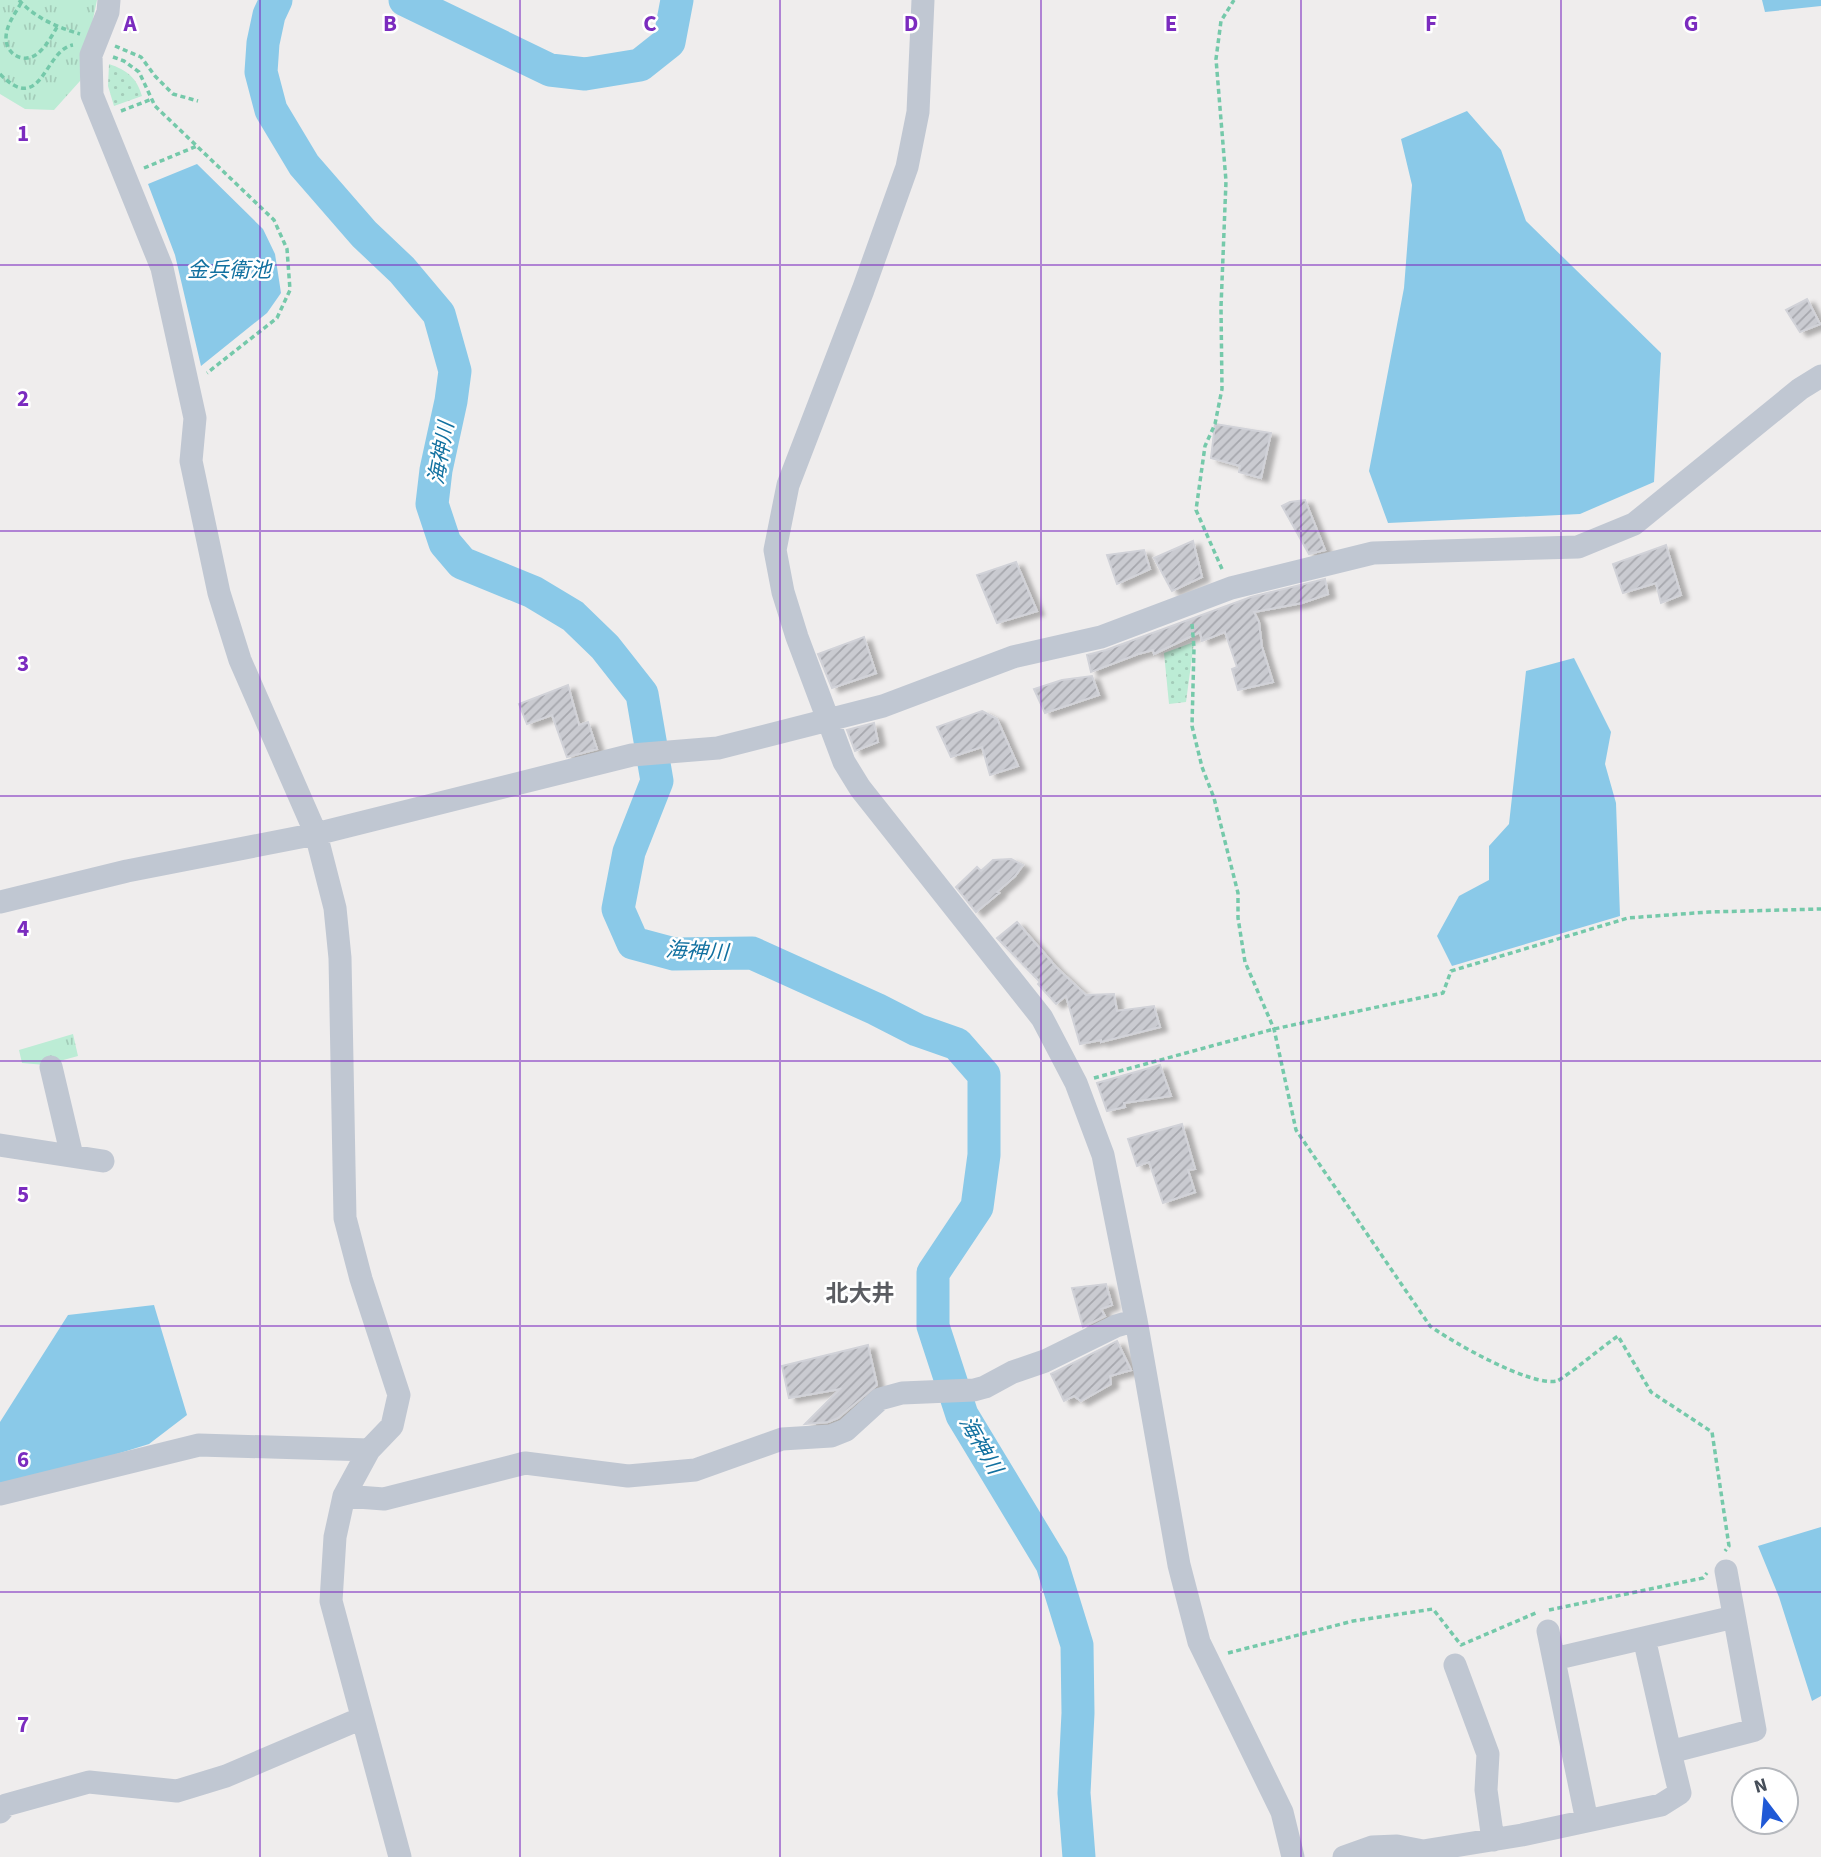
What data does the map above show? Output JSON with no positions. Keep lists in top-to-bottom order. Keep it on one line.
{"districts":["北大井"],"water":["金兵衛池","海神川"],"north":"top","grid":{"columns":["A","B","C","D","E","F","G"],"rows":["1","2","3","4","5","6","7"]}}
